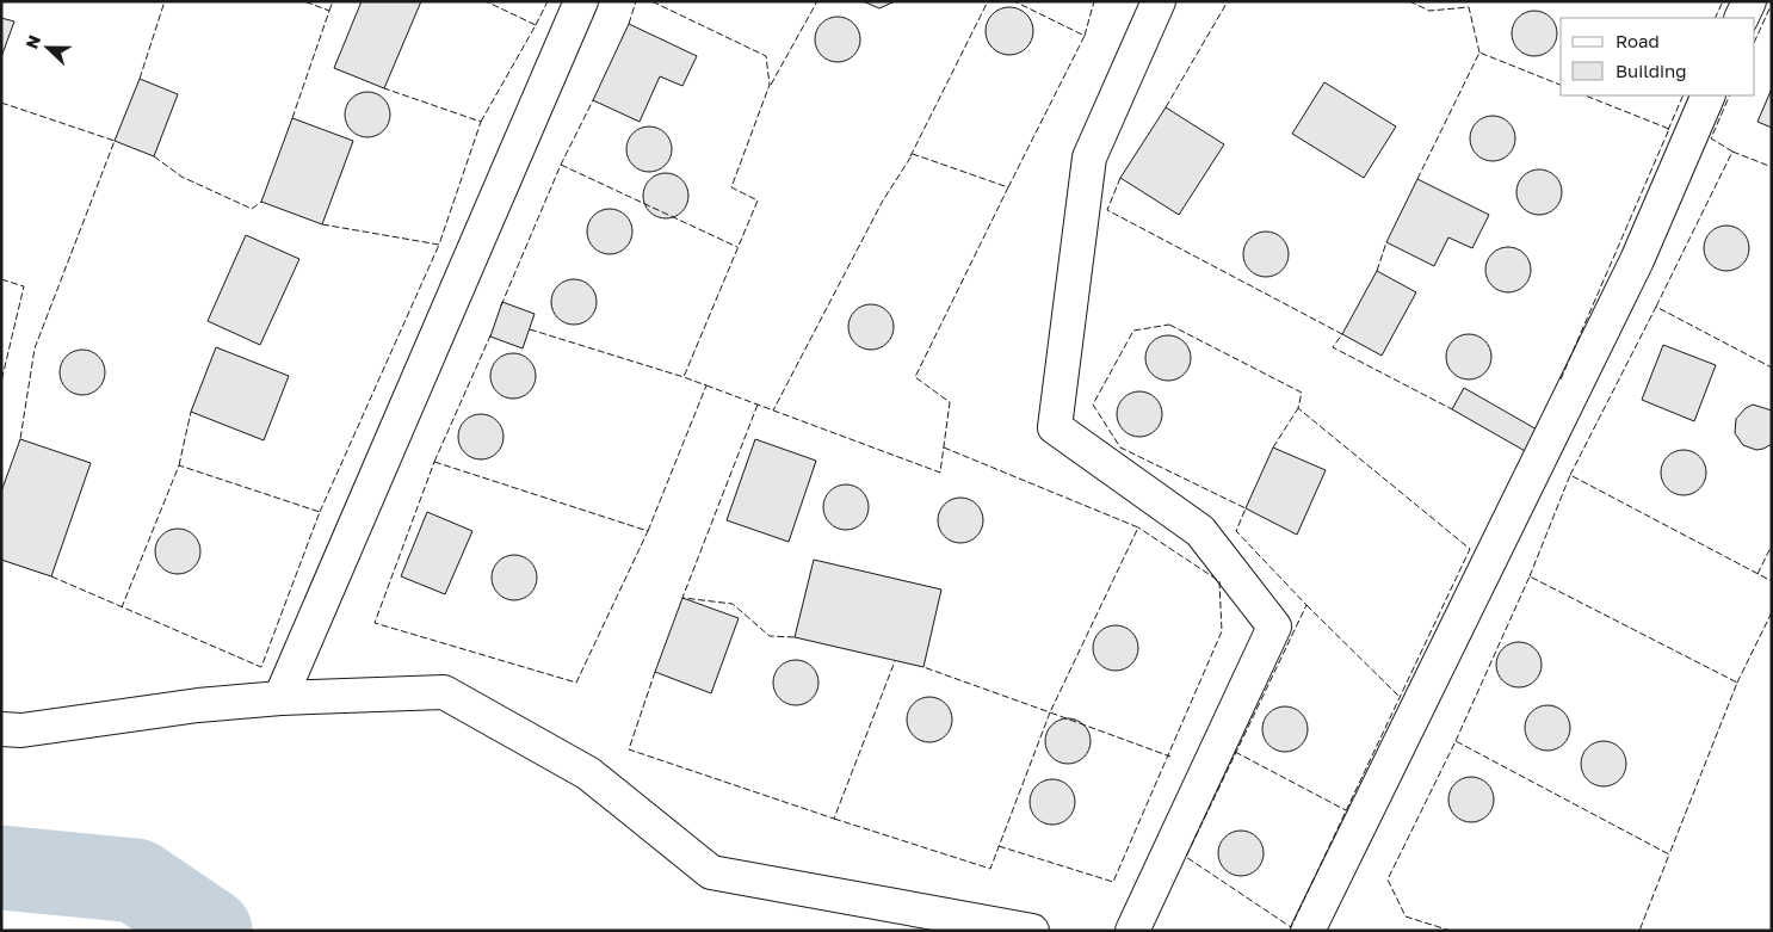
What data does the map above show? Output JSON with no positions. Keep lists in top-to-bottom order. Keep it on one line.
{"legend":["Road","Building"],"north":"left"}
